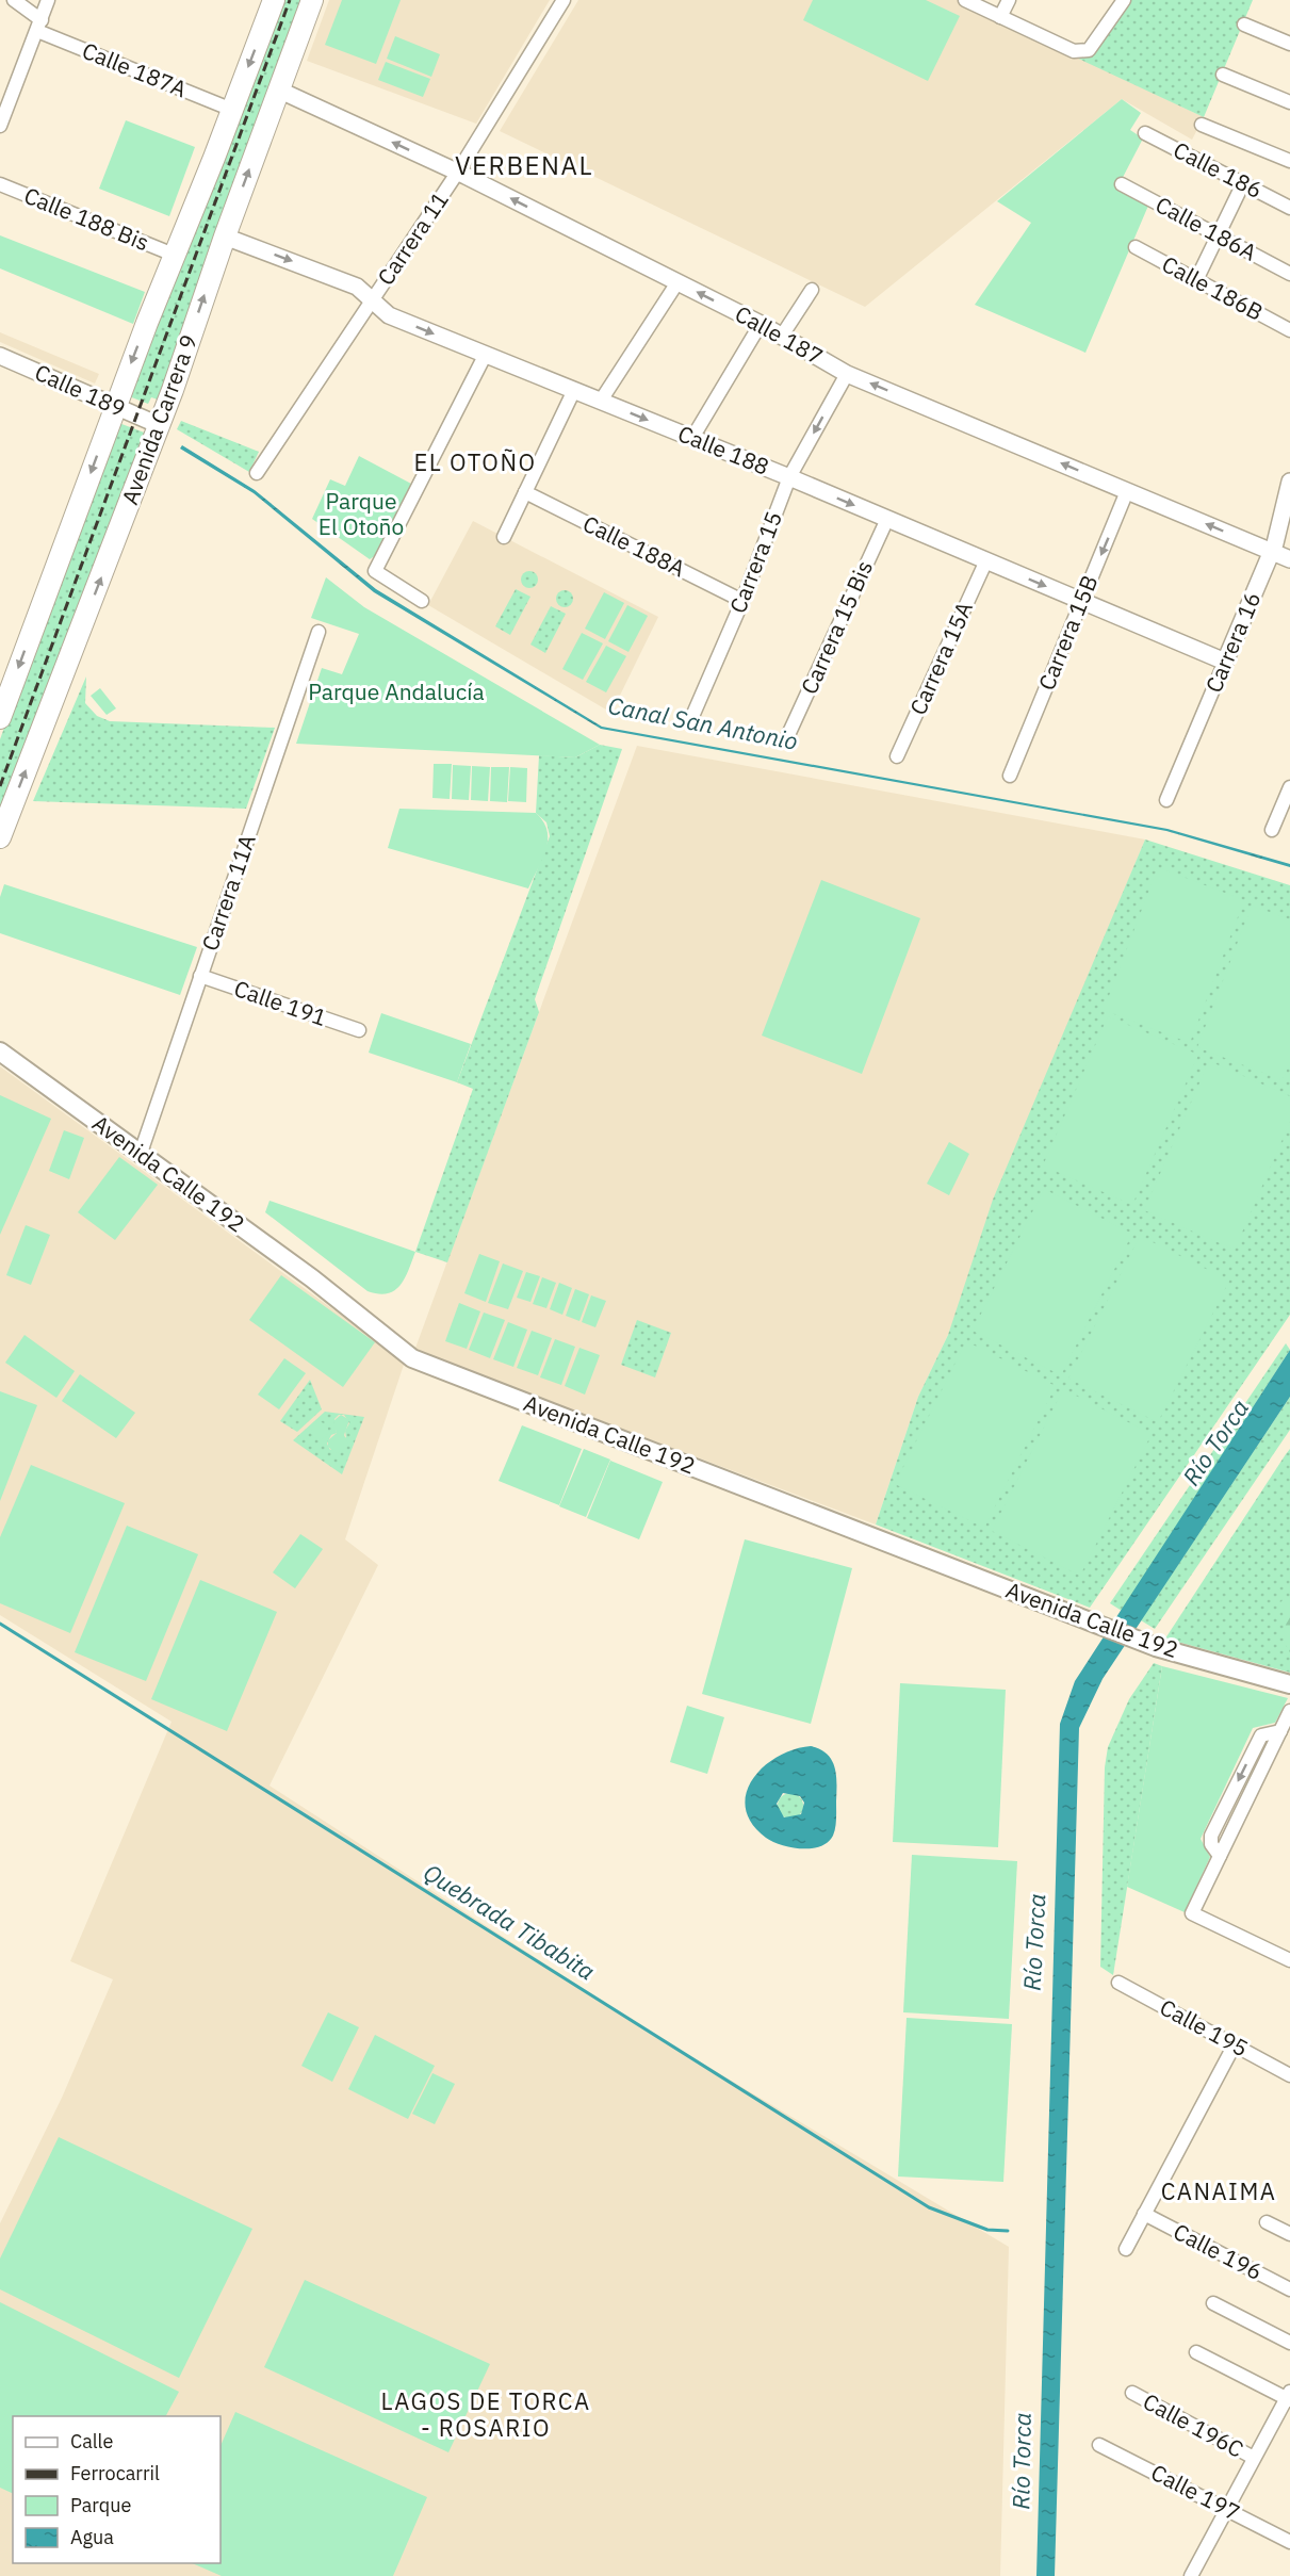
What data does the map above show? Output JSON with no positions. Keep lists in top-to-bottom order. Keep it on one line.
{"streets":{"main road":["Avenida Carrera 9","Avenida Calle 192"],"street":["Calle 187A","Calle 186","Calle 188 Bis","Calle 186A","Carrera 11","Calle 186B","Calle 187","Calle 189","Calle 188","Calle 188A","Carrera 15","Carrera 15 Bis","Carrera 15B","Carrera 16","Carrera 15A","Carrera 11A","Calle 191","Calle 195","Calle 196","Calle 196C","Calle 197"]},"crossings":[["Calle 187A","Avenida Carrera 9"],["Calle 188 Bis","Avenida Carrera 9"],["Carrera 11","Calle 187"],["Carrera 11","Calle 188"],["Calle 187","Avenida Carrera 9"],["Calle 187","Carrera 15"],["Calle 187","Carrera 15B"],["Calle 187","Carrera 16"],["Calle 189","Avenida Carrera 9"],["Avenida Carrera 9","Calle 188"],["Calle 188","Carrera 15"],["Calle 188","Carrera 15 Bis"],["Calle 188","Carrera 15B"],["Calle 188","Carrera 16"],["Calle 188","Carrera 15A"],["Calle 188A","Carrera 15"],["Carrera 11A","Calle 191"],["Carrera 11A","Avenida Calle 192"]],"one_way":["Calle 187","Calle 188","Carrera 15B"],"districts":["VERBENAL","EL OTOÑO","CANAIMA","LAGOS DE TORCA - ROSARIO"],"water":["Canal San Antonio","Río Torca","Quebrada Tibabita"],"parks":["Parque El Otoño","Parque Andalucía"],"legend":["Calle","Ferrocarril","Parque","Agua"]}
